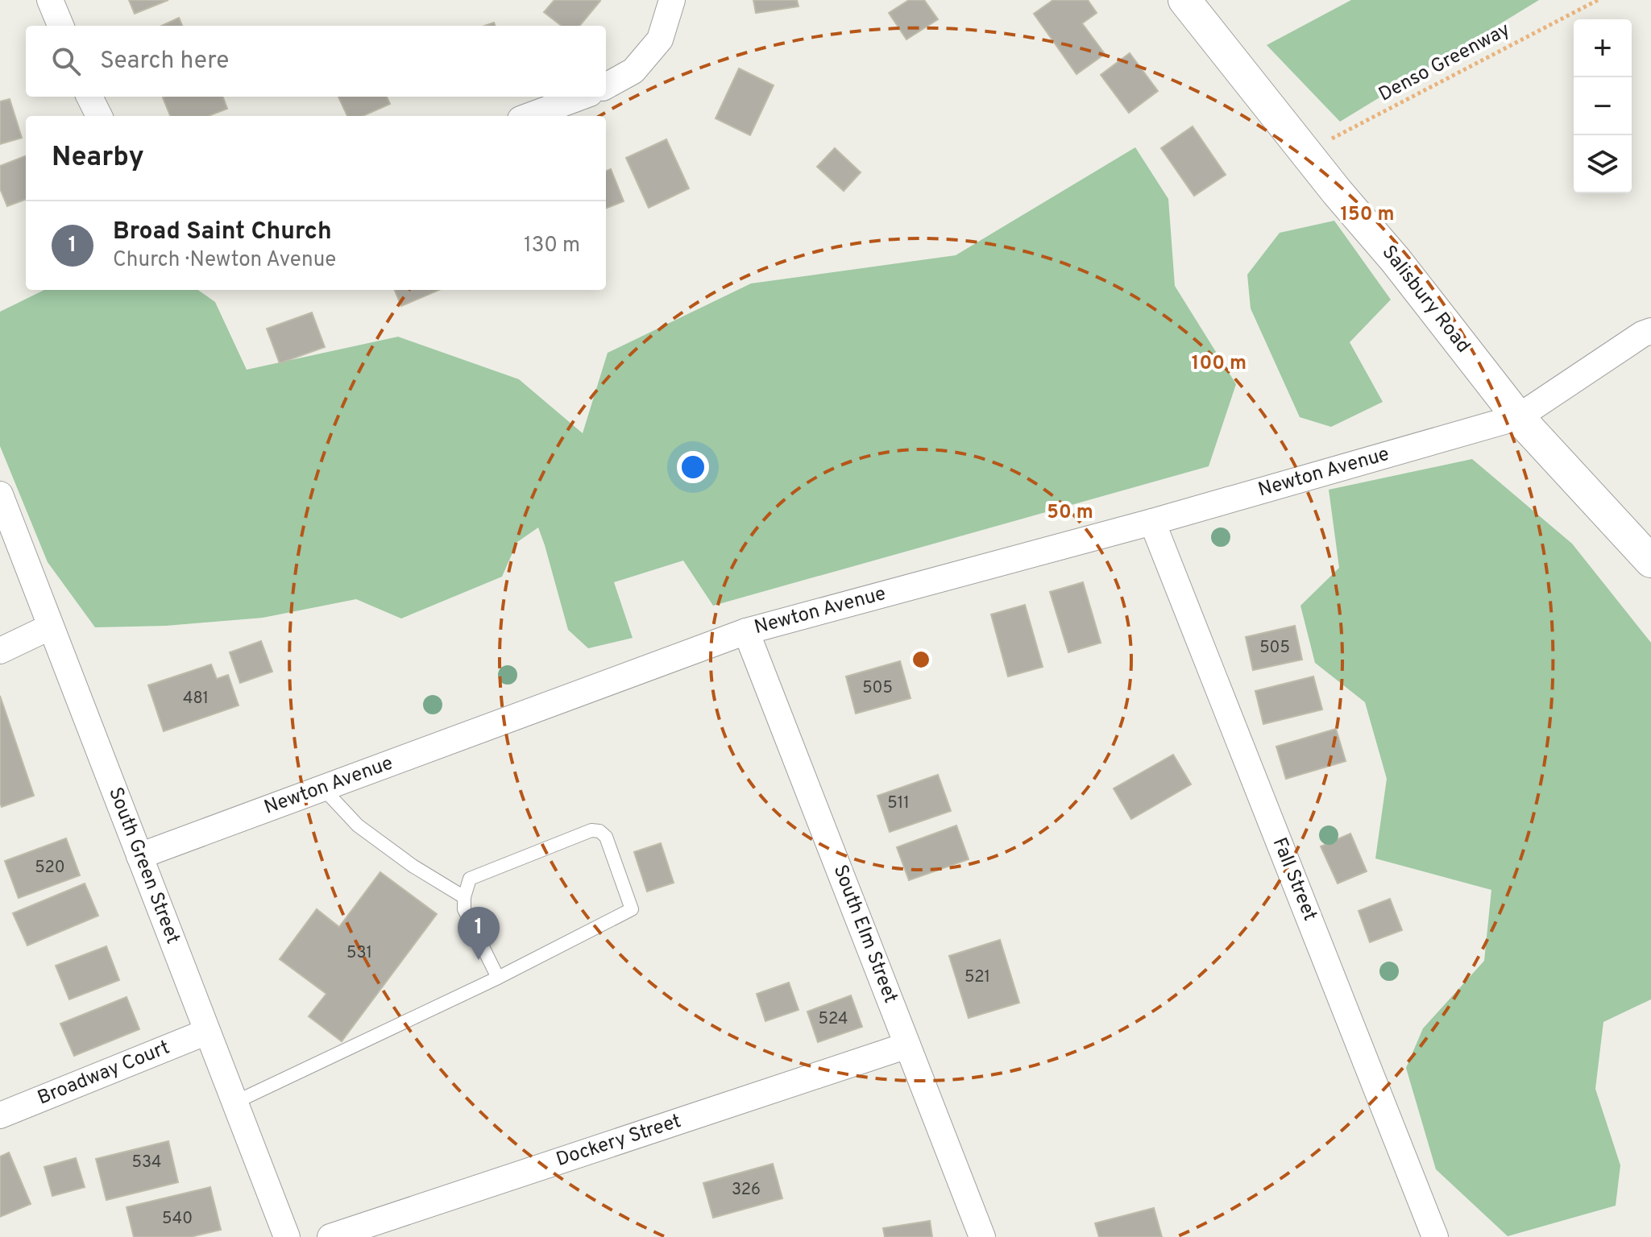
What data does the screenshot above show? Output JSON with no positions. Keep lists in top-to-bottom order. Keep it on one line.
{"streets":{"street":["Salisbury Road","Newton Avenue","South Green Street","Fall Street","South Elm Street","Broadway Court","Dockery Street"],"path":["Denso Greenway"]},"crossings":[["Denso Greenway","Salisbury Road"],["Salisbury Road","Newton Avenue"],["Newton Avenue","South Green Street"],["Newton Avenue","Fall Street"],["Newton Avenue","South Elm Street"],["South Green Street","Broadway Court"],["South Elm Street","Dockery Street"]],"house_numbers":["505","505","481","511","520","531","521","524","534","326","540"],"page":{"map_buttons":["+","−"],"search":"Search here","heading":"Nearby","list":[{"mark":"1","name":"Broad Saint Church","note":"Church · Newton Avenue","value":"130 m"}],"pins":"1"},"rings":["150 m","100 m","50 m"]}
